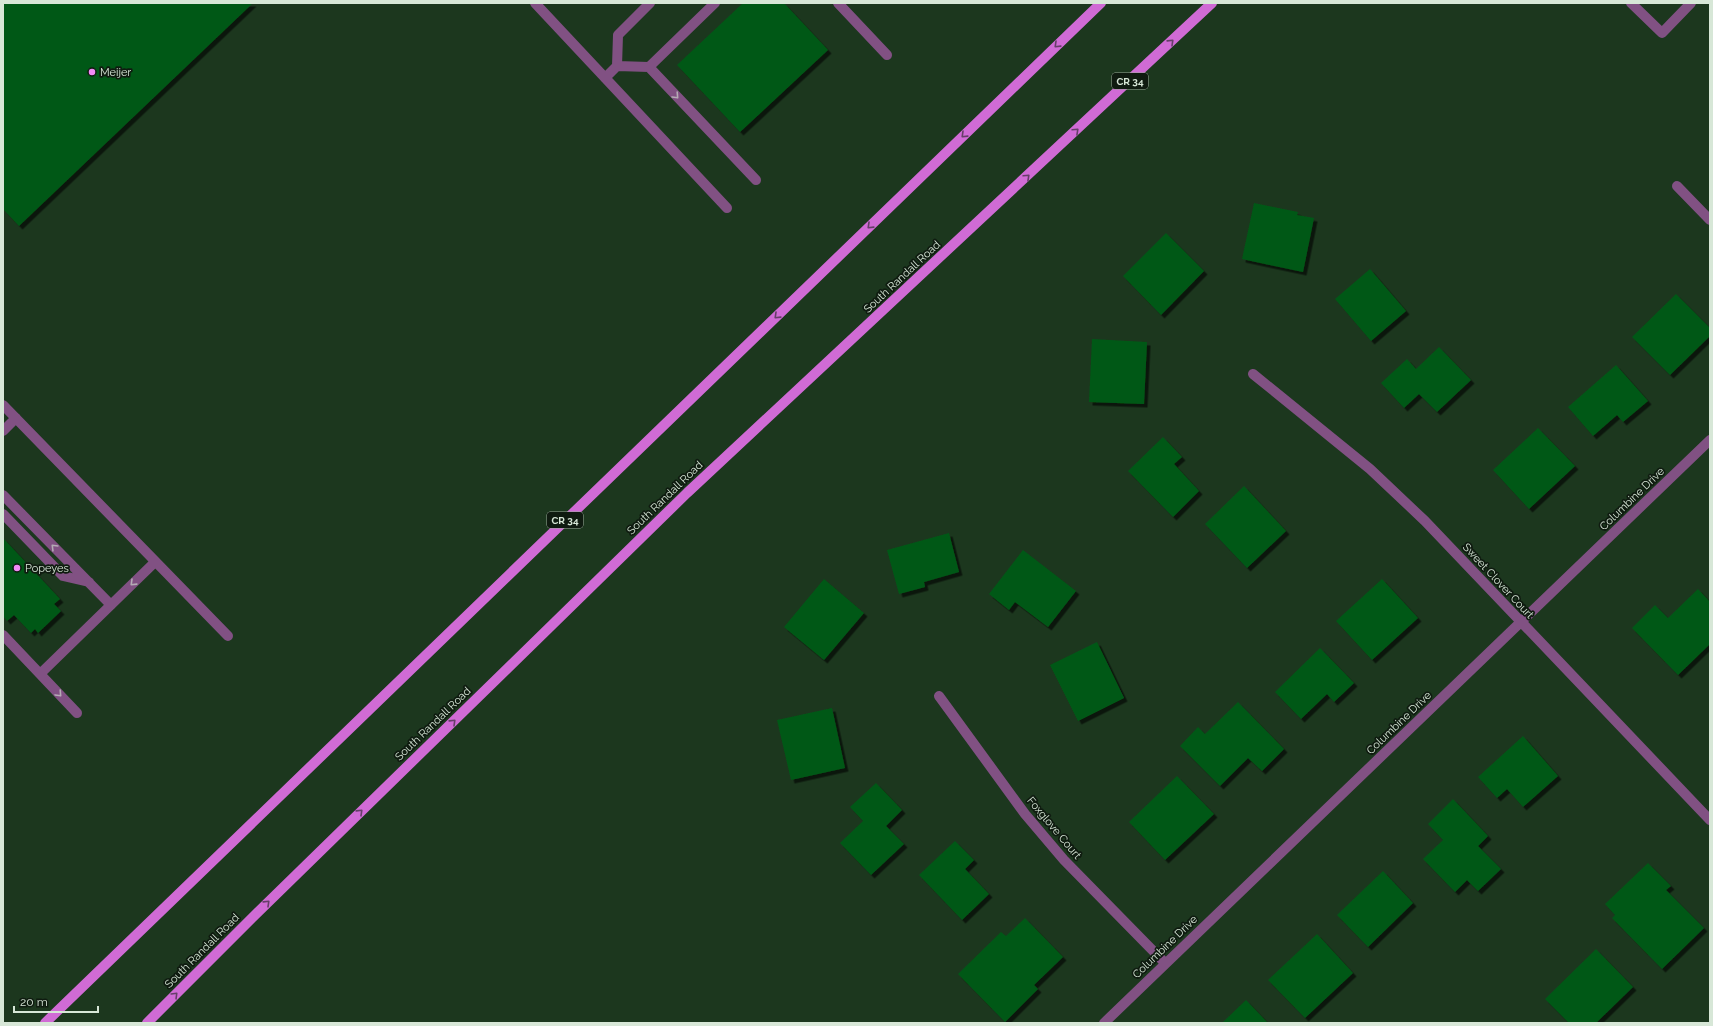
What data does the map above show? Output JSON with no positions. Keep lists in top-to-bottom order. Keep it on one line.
{"streets":{"main road":["CR 34","South Randall Road"],"street":["Columbine Drive","Sweet Clover Court","Foxglove Court"]},"crossings":[["Columbine Drive","Sweet Clover Court"],["Columbine Drive","Foxglove Court"]],"places":["Meijer","Popeyes"],"scale_bar":"20 m"}
